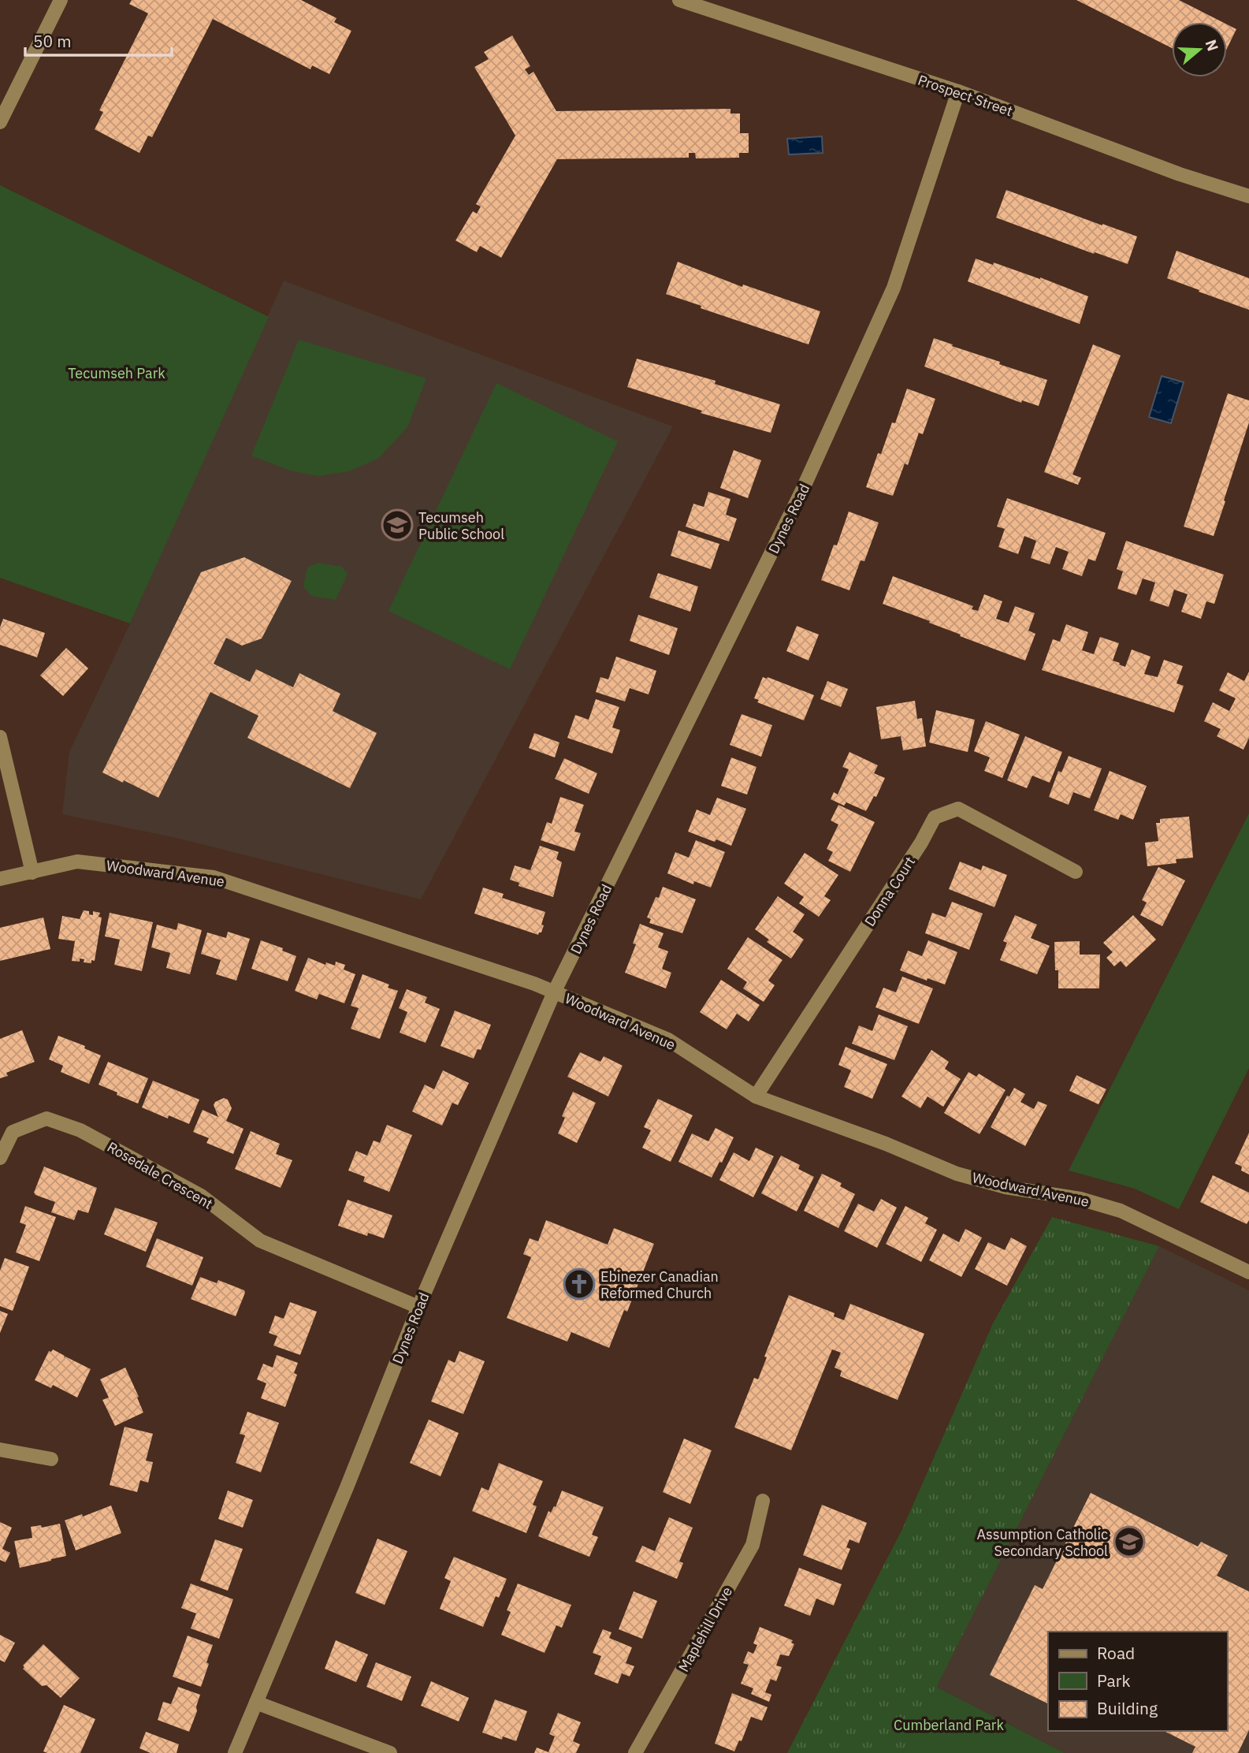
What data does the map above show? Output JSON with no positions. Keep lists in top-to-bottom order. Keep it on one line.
{"streets":{"street":["Prospect Street","Dynes Road","Woodward Avenue","Donna Court","Rosedale Crescent","Maplehill Drive"]},"crossings":[["Prospect Street","Dynes Road"],["Dynes Road","Woodward Avenue"],["Dynes Road","Rosedale Crescent"],["Woodward Avenue","Donna Court"]],"parks":["Tecumseh Park","Cumberland Park"],"places":{"school or university":["Tecumseh Public School","Assumption Catholic Secondary School"],"church":["Ebinezer Canadian Reformed Church"]},"legend":["Road","Park","Building"],"scale_bar":"50 m","north":"right"}
